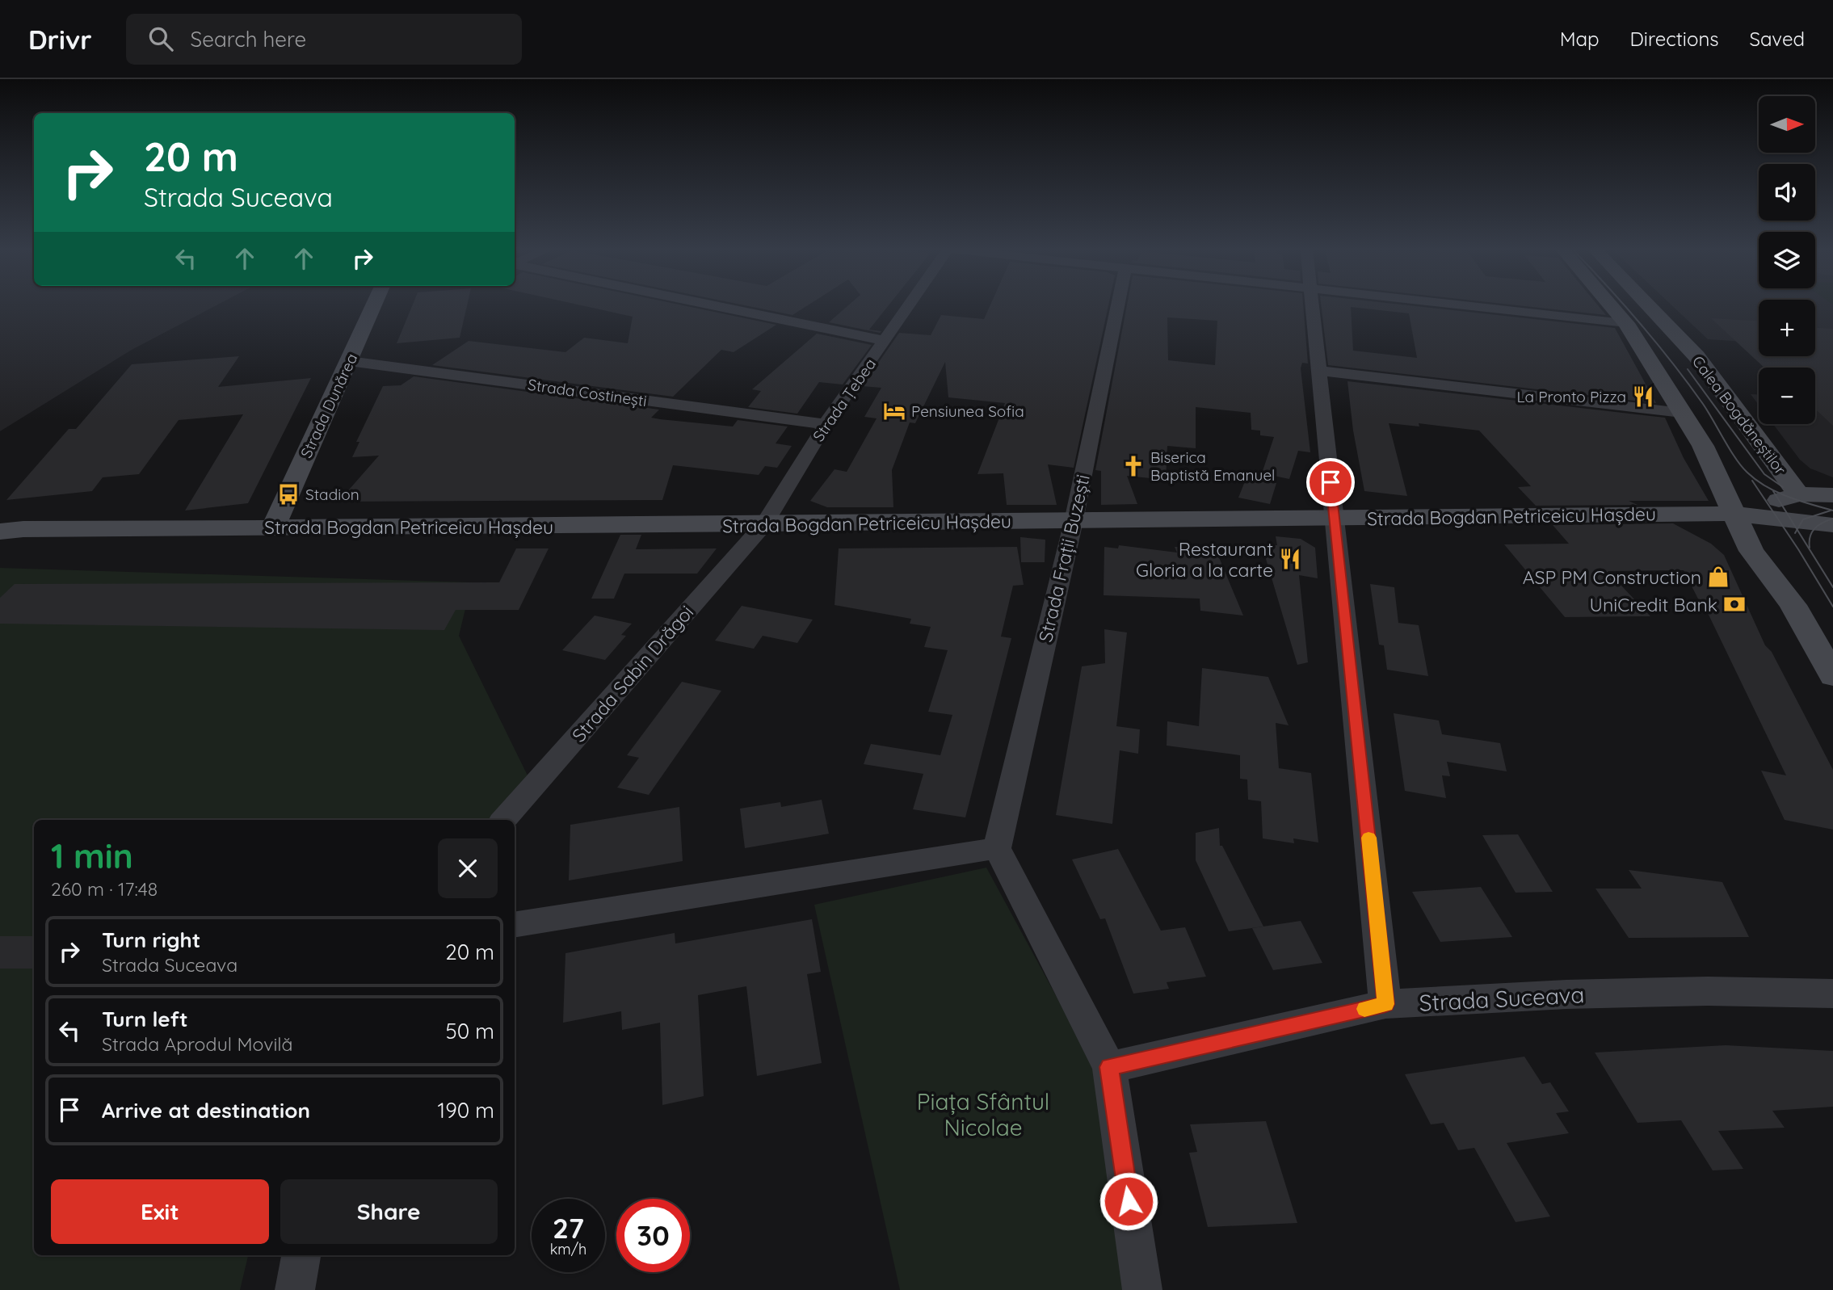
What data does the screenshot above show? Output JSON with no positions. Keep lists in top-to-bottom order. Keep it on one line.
{"streets":{"street":["Strada Costinești","Strada Țebea","Strada Dunărea","Calea Bogdăneștilor","Strada Bogdan Petriceicu Hașdeu","Strada Frații Buzești","Strada Sabin Drăgoi","Strada Suceava"]},"crossings":[["Strada Costinești","Strada Țebea"],["Strada Costinești","Strada Dunărea"],["Strada Țebea","Strada Bogdan Petriceicu Hașdeu"],["Strada Țebea","Strada Sabin Drăgoi"],["Strada Dunărea","Strada Bogdan Petriceicu Hașdeu"],["Strada Bogdan Petriceicu Hașdeu","Strada Frații Buzești"],["Strada Bogdan Petriceicu Hașdeu","Strada Sabin Drăgoi"]],"parks":["Piața Sfântul Nicolae"],"places":{"restaurant":["La Pronto Pizza","Restaurant Gloria a la carte"],"hotel":["Pensiunea Sofia"],"church":["Biserica Baptistă Emanuel"],"bus stop":["Stadion"],"shop":["ASP PM Construction"],"bank":["UniCredit Bank"]},"north":"right","page":{"header":"Drivr","search":"Search here","nav":["Map","Directions","Saved"],"map_buttons":["+","−"],"turn":["20 m","Strada Suceava"],"heading":["1 min","260 m · 17:48"],"list":[{"name":"Turn right","note":"Strada Suceava","value":"20 m"},{"name":"Turn left","note":"Strada Aprodul Movilă","value":"50 m"},{"name":"Arrive at destination","value":"190 m"}],"buttons":["Exit","Share"],"speed":"27 km/h","limit":"30"}}
